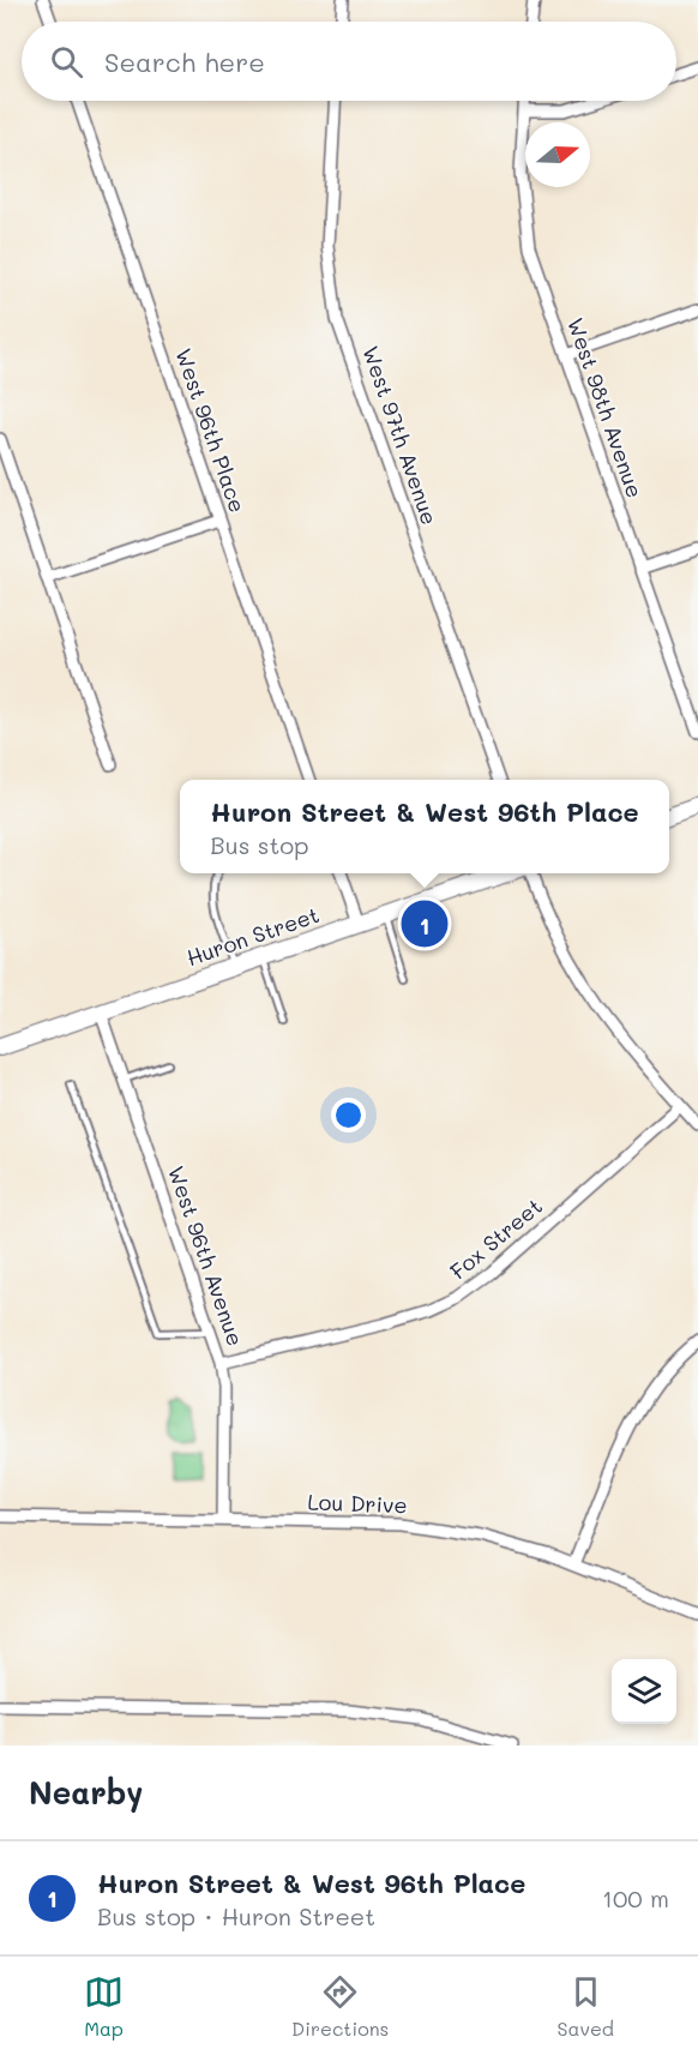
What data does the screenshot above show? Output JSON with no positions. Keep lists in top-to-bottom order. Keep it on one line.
{"streets":{"main road":["Huron Street"],"street":["West 98th Avenue","West 96th Place","West 97th Avenue","Fox Street","West 96th Avenue","Lou Drive"]},"crossings":[["Huron Street","West 96th Avenue"],["Fox Street","West 96th Avenue"],["West 96th Avenue","Lou Drive"]],"north":"right","page":{"search":"Search here","popup":["Huron Street & West 96th Place","Bus stop"],"pins":"1","heading":"Nearby","list":[{"mark":"1","name":"Huron Street & West 96th Place","note":"Bus stop · Huron Street","value":"100 m"}],"nav":["Map","Directions","Saved"]}}
